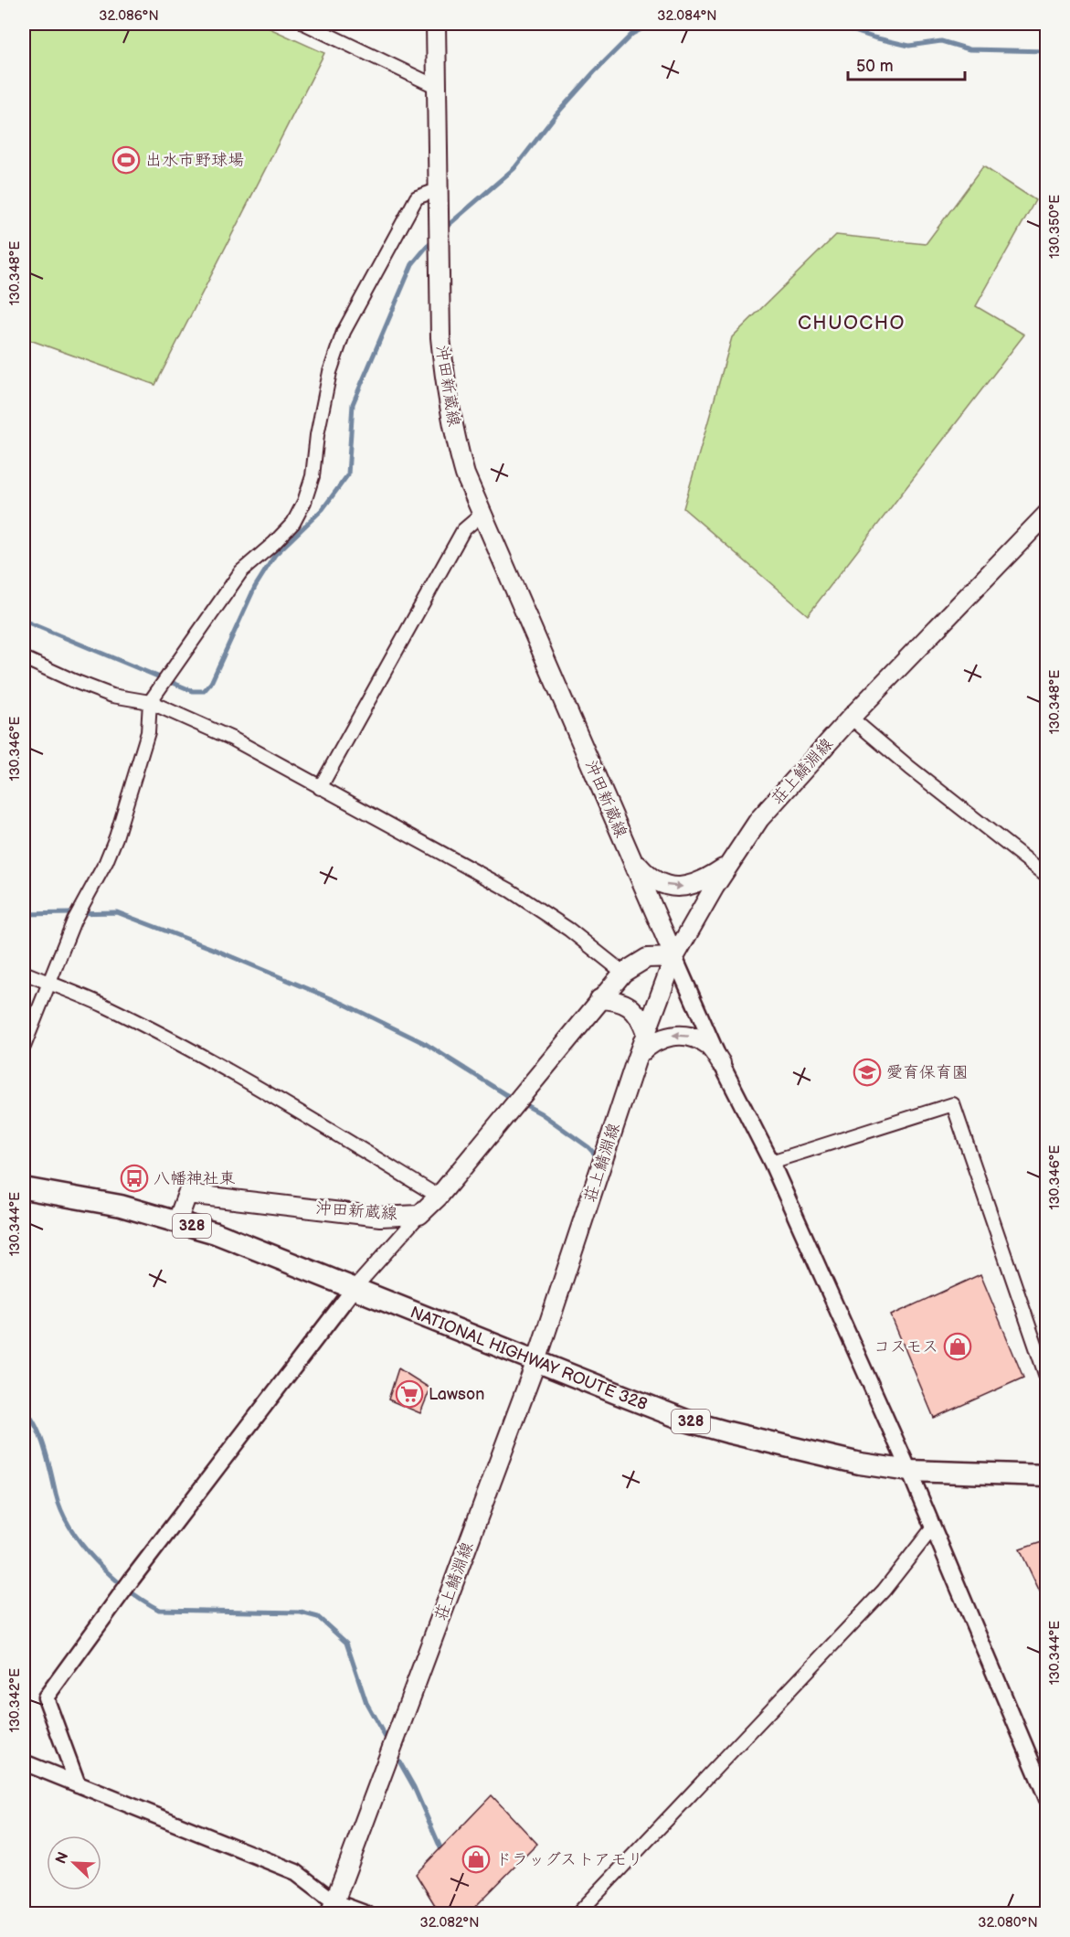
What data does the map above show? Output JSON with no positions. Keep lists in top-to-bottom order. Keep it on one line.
{"streets":{"highway":["328","NATIONAL HIGHWAY ROUTE 328"],"main road":["沖田新蔵線","荘上鯖淵線"]},"crossings":[["沖田新蔵線","荘上鯖淵線"],["沖田新蔵線","NATIONAL HIGHWAY ROUTE 328"],["荘上鯖淵線","NATIONAL HIGHWAY ROUTE 328"]],"districts":["CHUOCHO"],"places":{"sports":["出水市野球場"],"school or university":["愛育保育園"],"bus stop":["八幡神社東"],"shop":["コスモス","ドラッグストアモリ"],"supermarket":["Lawson"]},"scale_bar":"50 m","north":"top left","coordinates":["32.086°N","32.084°N","130.350°E","130.348°E","130.346°E","130.344°E","130.342°E","32.082°N","32.080°N"]}
